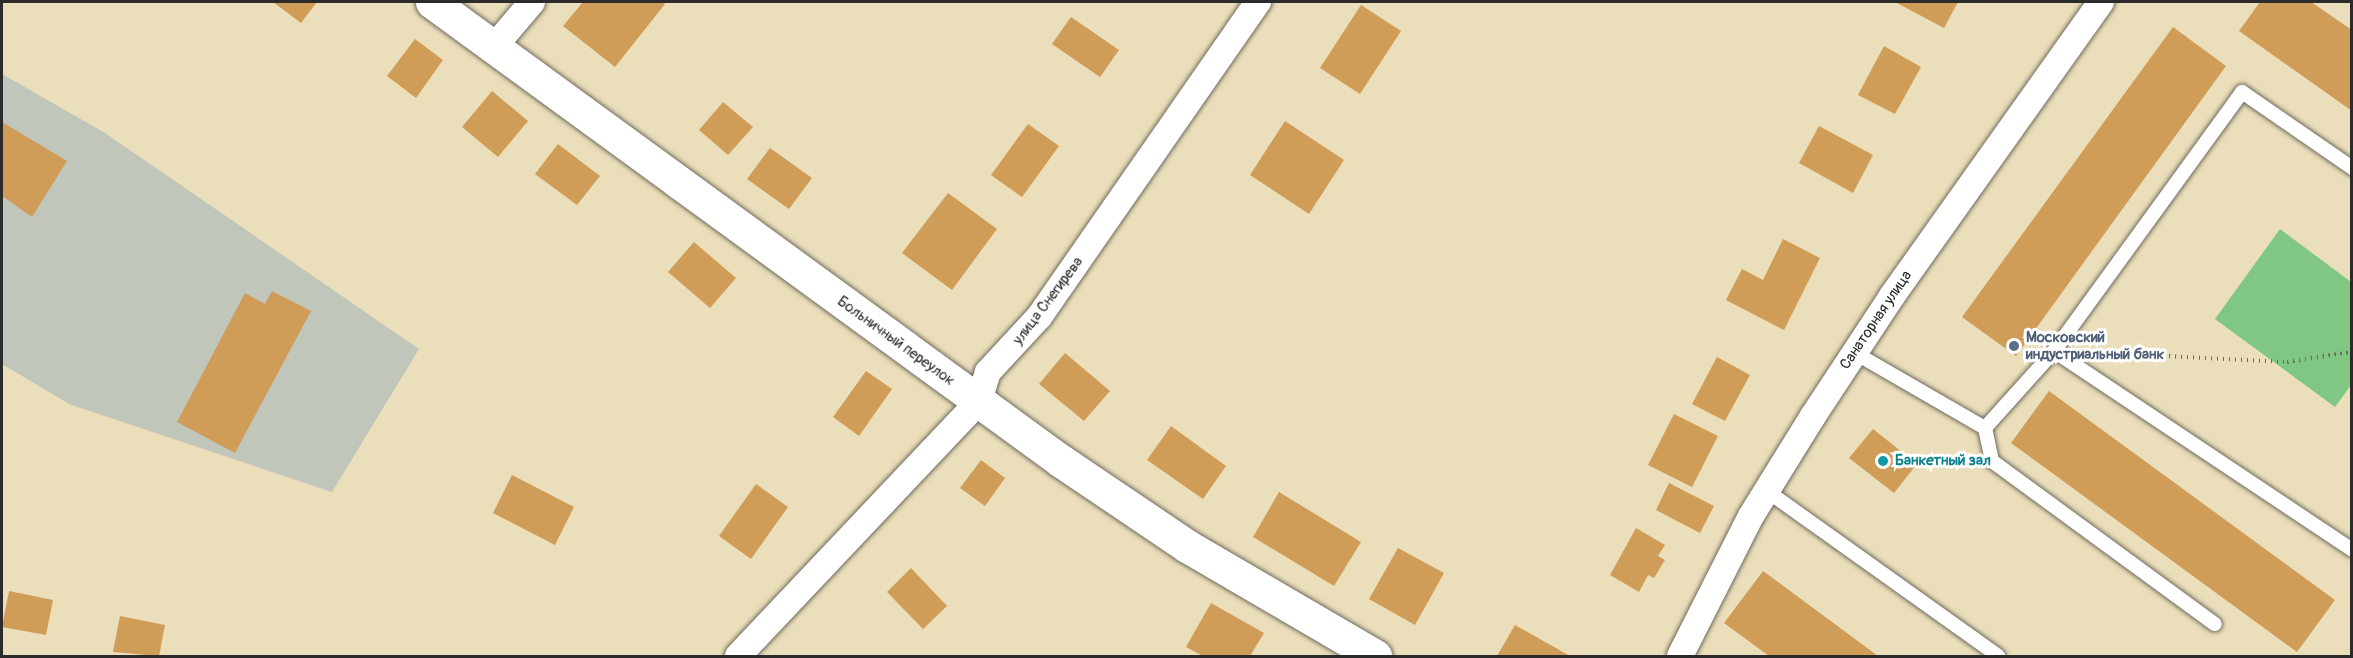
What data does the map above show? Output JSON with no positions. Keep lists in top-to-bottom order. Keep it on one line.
{"streets":{"street":["улица Снегирева","Санаторная улица","Больничный переулок"]},"crossings":[["улица Снегирева","Больничный переулок"]],"places":["Московский индустриальный банк","Банкетный зал"]}
